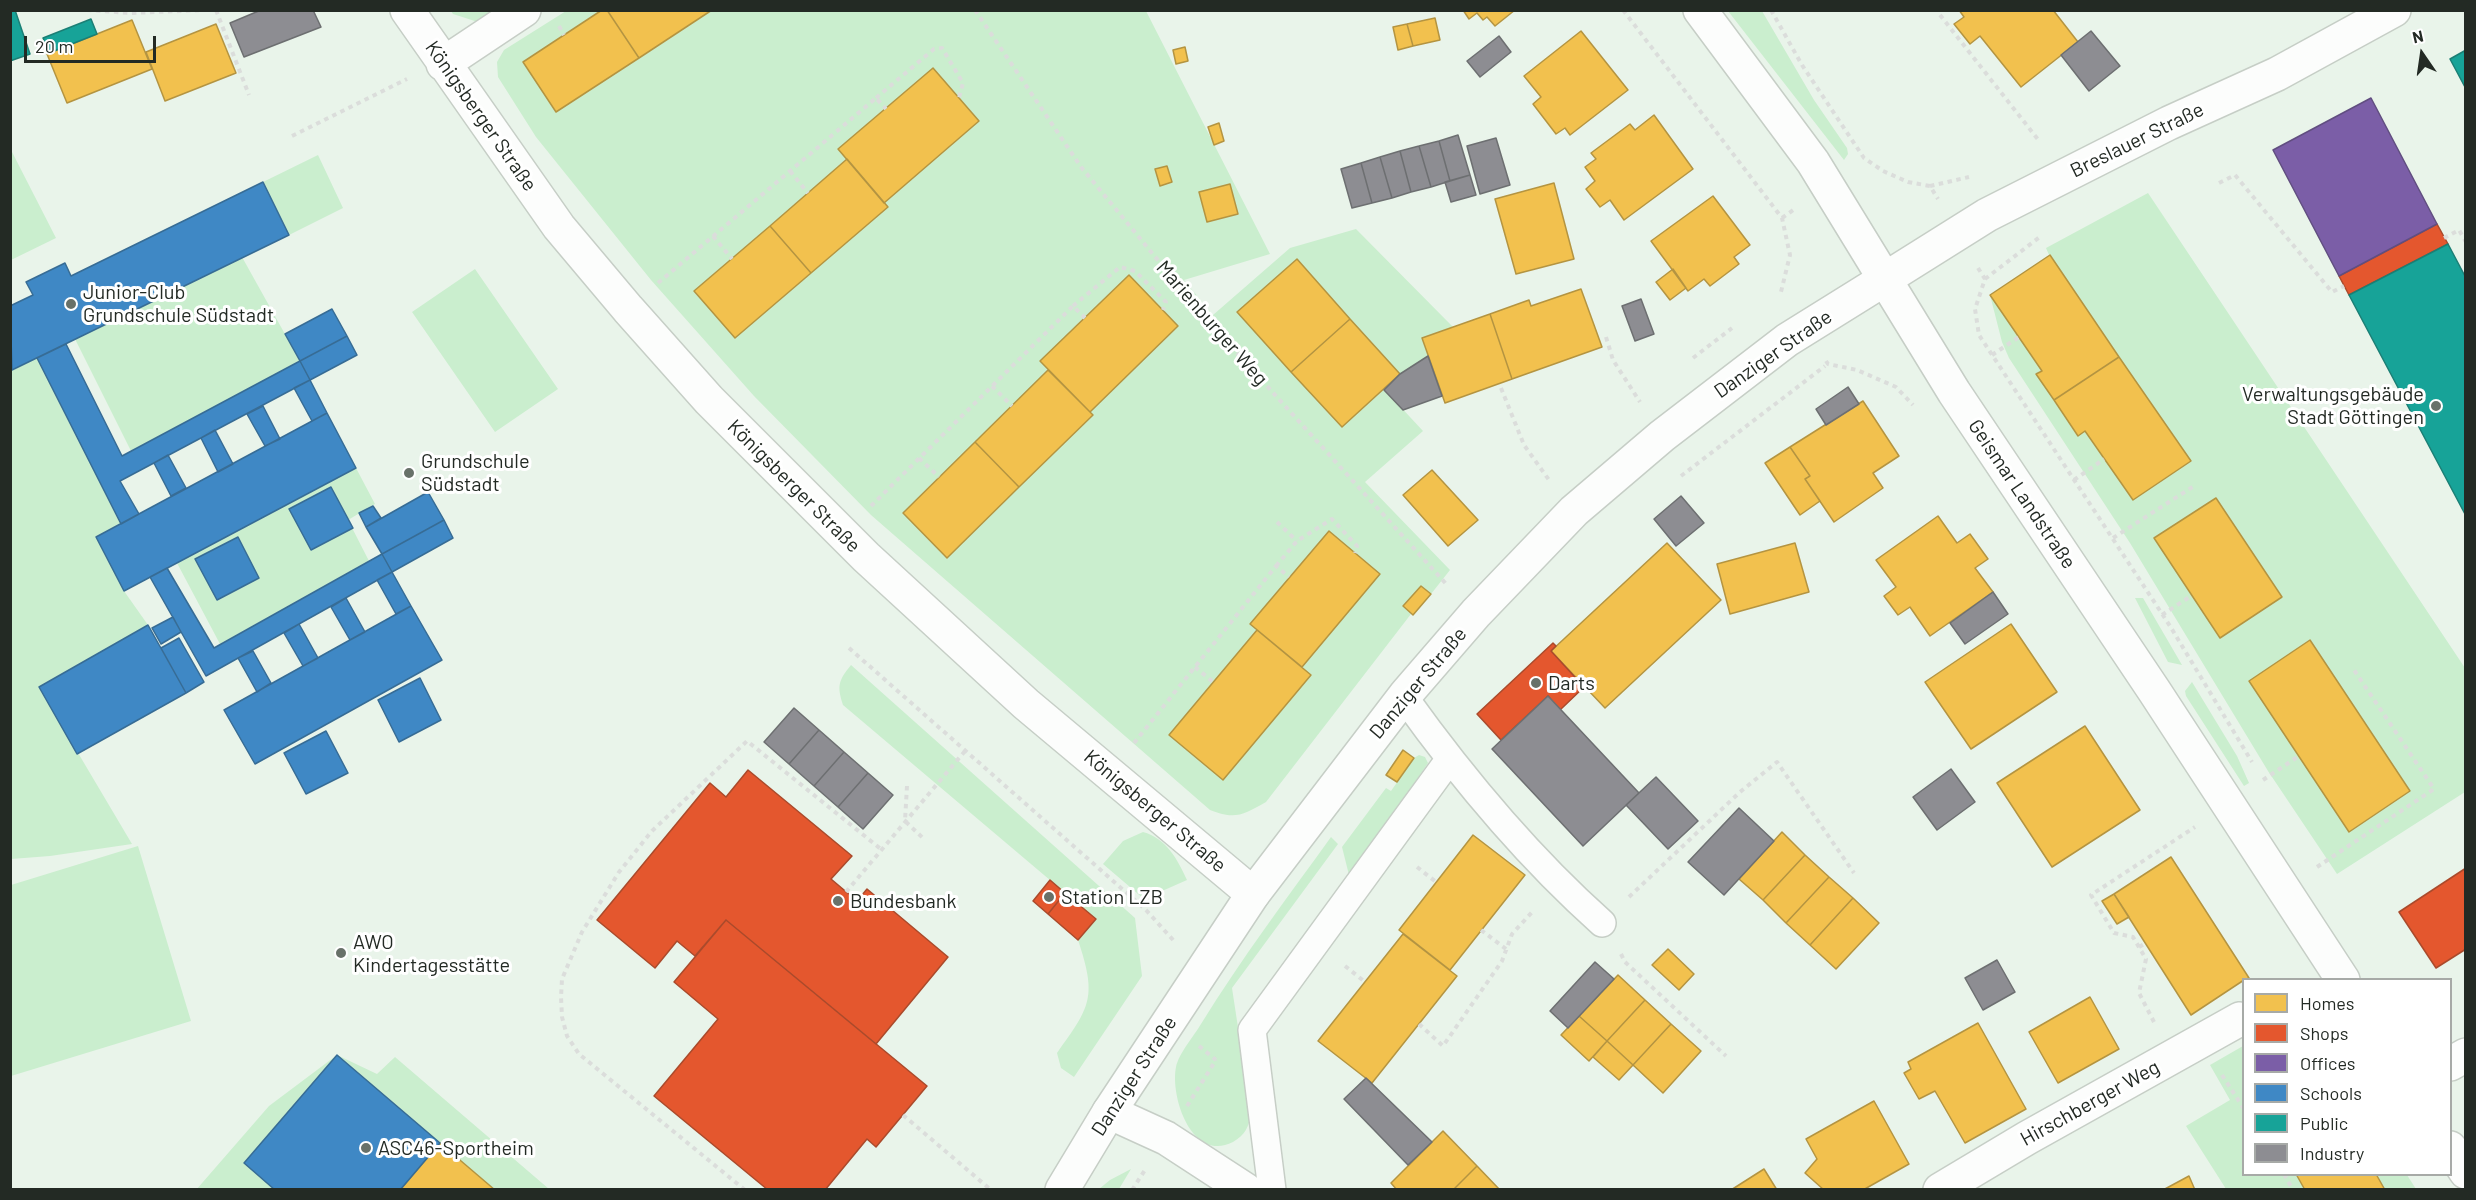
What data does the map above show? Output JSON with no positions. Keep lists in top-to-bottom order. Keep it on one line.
{"streets":{"street":["Königsberger Straße","Breslauer Straße","Danziger Straße","Geismar Landstraße","Hirschberger Weg"],"path":["Marienburger Weg"]},"crossings":[["Königsberger Straße","Danziger Straße"],["Breslauer Straße","Danziger Straße"],["Breslauer Straße","Geismar Landstraße"],["Marienburger Weg","Danziger Straße"],["Danziger Straße","Geismar Landstraße"]],"places":["Junior-Club Grundschule Südstadt","Verwaltungsgebäude Stadt Göttingen","Grundschule Südstadt","Darts","Station LZB","Bundesbank","AWO Kindertagesstätte","ASC46-Sportheim"],"legend":["Homes","Shops","Offices","Schools","Public","Industry"],"scale_bar":"20 m","north":"top"}
